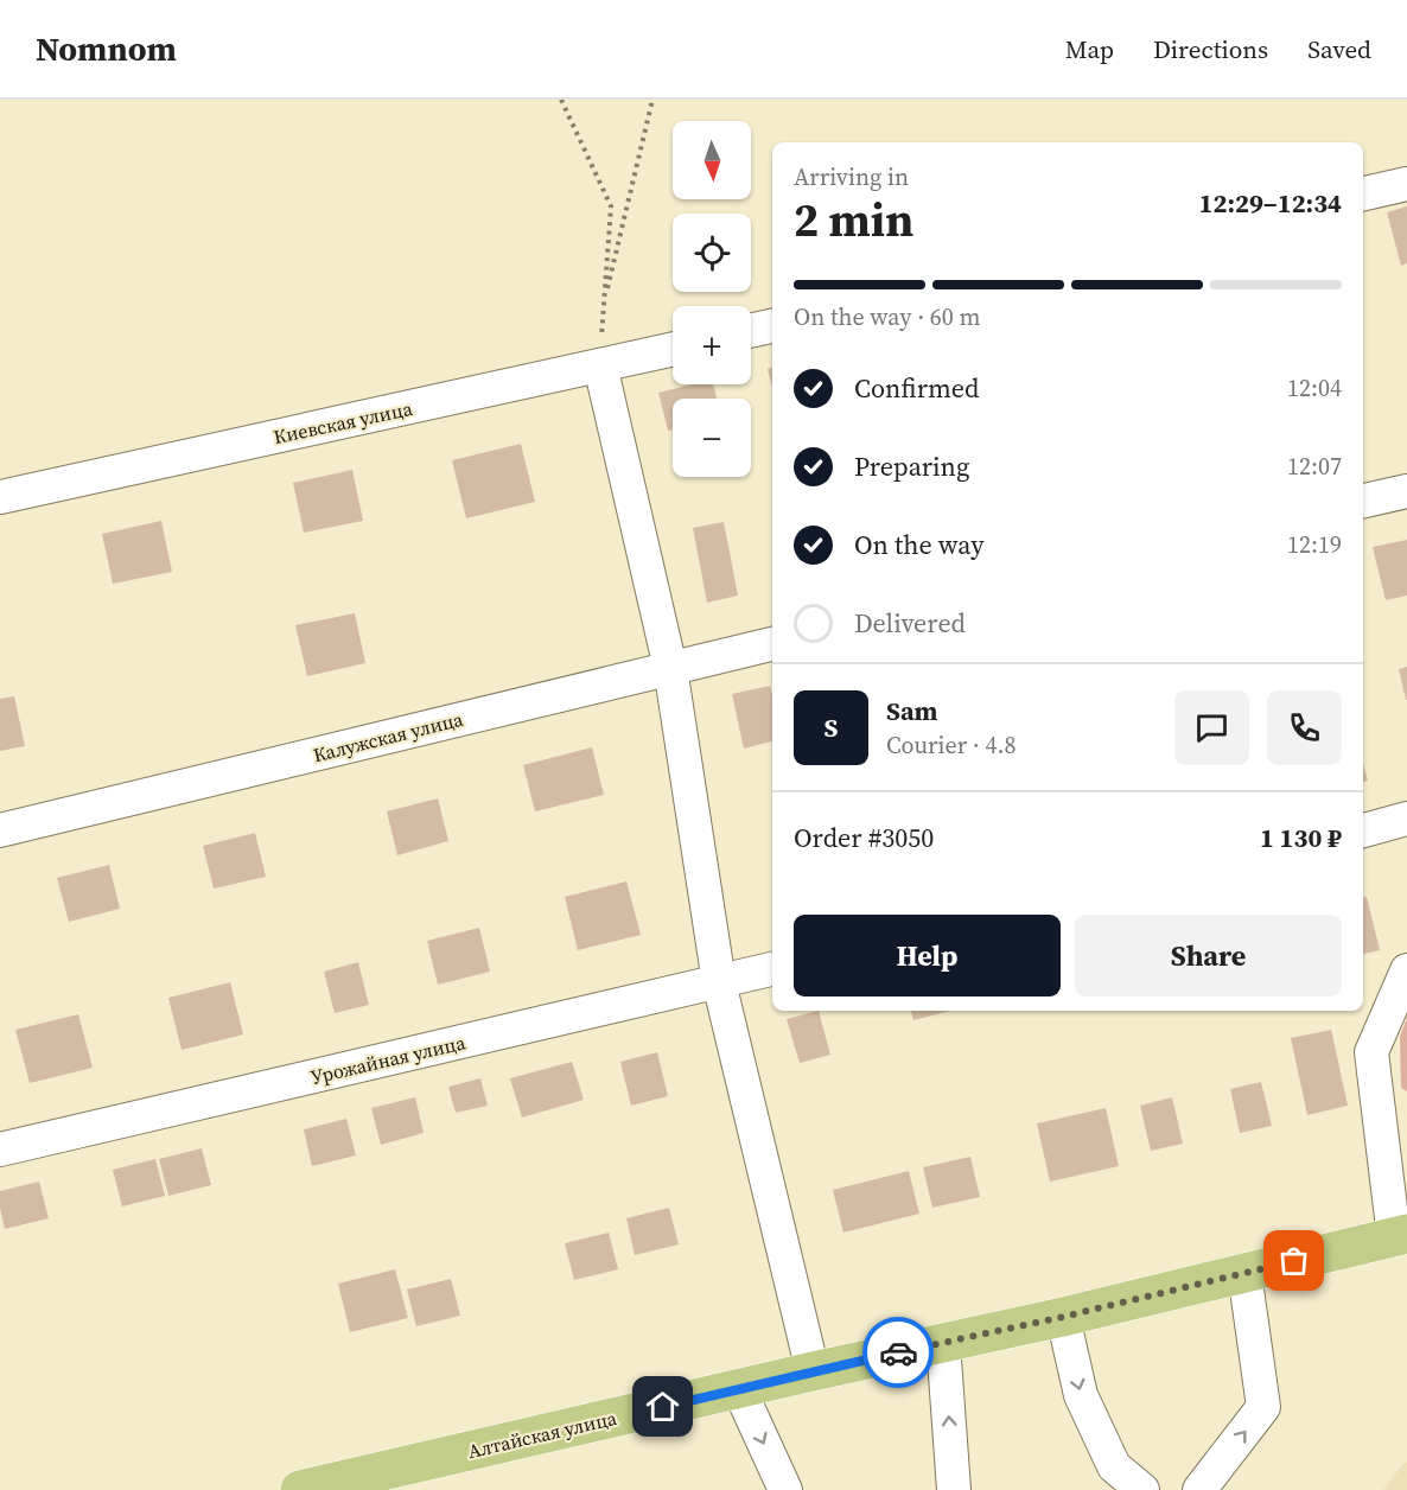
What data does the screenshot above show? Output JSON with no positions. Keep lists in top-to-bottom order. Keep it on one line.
{"streets":{"main road":["Алтайская улица"],"street":["Киевская улица","Калужская улица","Урожайная улица"]},"north":"bottom","page":{"header":"Nomnom","nav":["Map","Directions","Saved"],"map_buttons":["+","−"],"heading":["2 min","Arriving in","12:29–12:34"],"panel":["Sam","Courier · 4.8","Order #3050","1 130 ₽"],"bar":"On the way · 60 m","list":[["Confirmed","12:04"],["Preparing","12:07"],["On the way","12:19"],"Delivered"],"round":"S","buttons":["Help","Share"]}}
